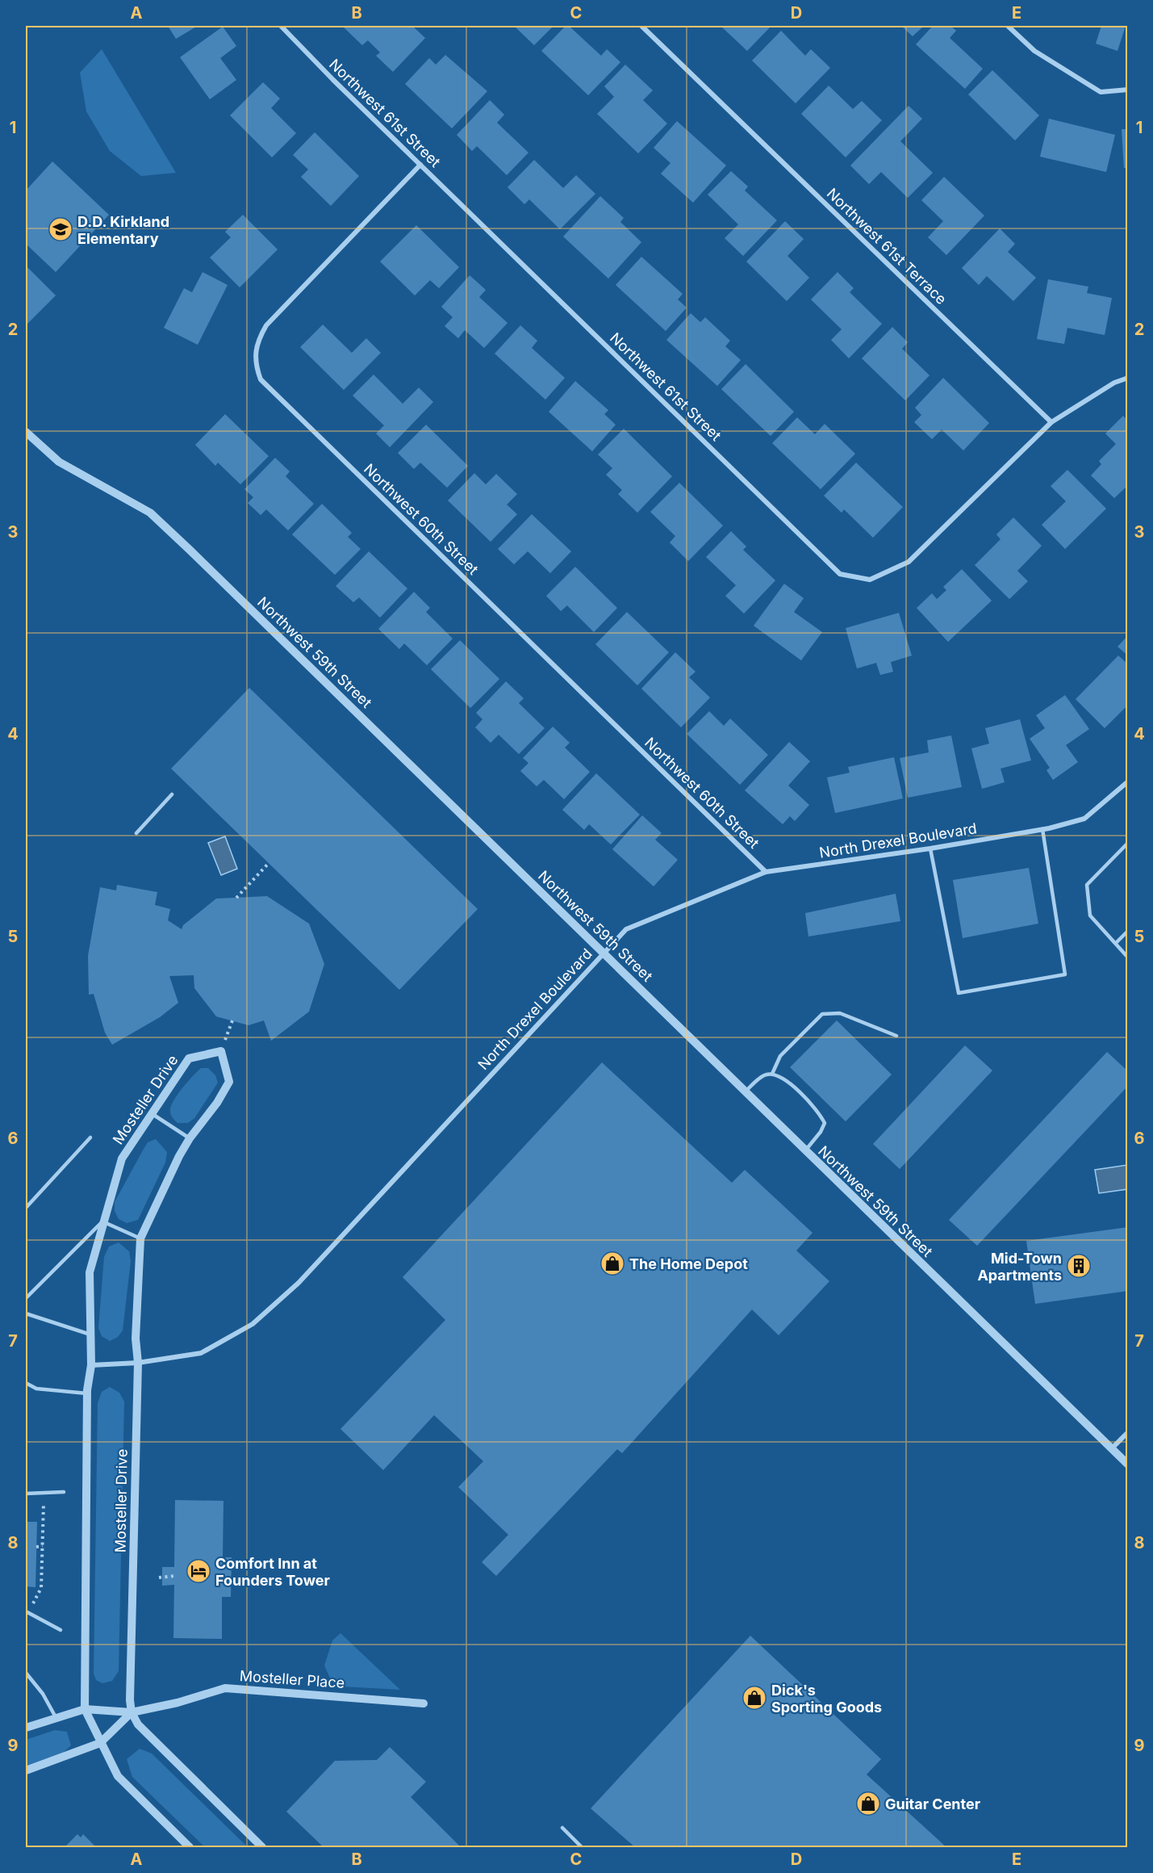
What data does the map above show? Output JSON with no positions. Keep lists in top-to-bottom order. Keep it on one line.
{"streets":{"street":["Northwest 61st Street","Northwest 61st Terrace","Northwest 60th Street","Northwest 59th Street","North Drexel Boulevard","Mosteller Drive","Mosteller Place"]},"crossings":[["Northwest 61st Street","Northwest 61st Terrace"],["Northwest 61st Street","Northwest 60th Street"],["Northwest 60th Street","North Drexel Boulevard"],["Northwest 59th Street","North Drexel Boulevard"],["North Drexel Boulevard","Mosteller Drive"],["Mosteller Drive","Mosteller Place"]],"places":{"school or university":["D.D. Kirkland Elementary"],"shop":["The Home Depot","Dick's Sporting Goods","Guitar Center"],"building":["Mid-Town Apartments"],"hotel":["Comfort Inn at Founders Tower"]},"grid":{"columns":["A","B","C","D","E"],"rows":["1","2","3","4","5","6","7","8","9"]}}
